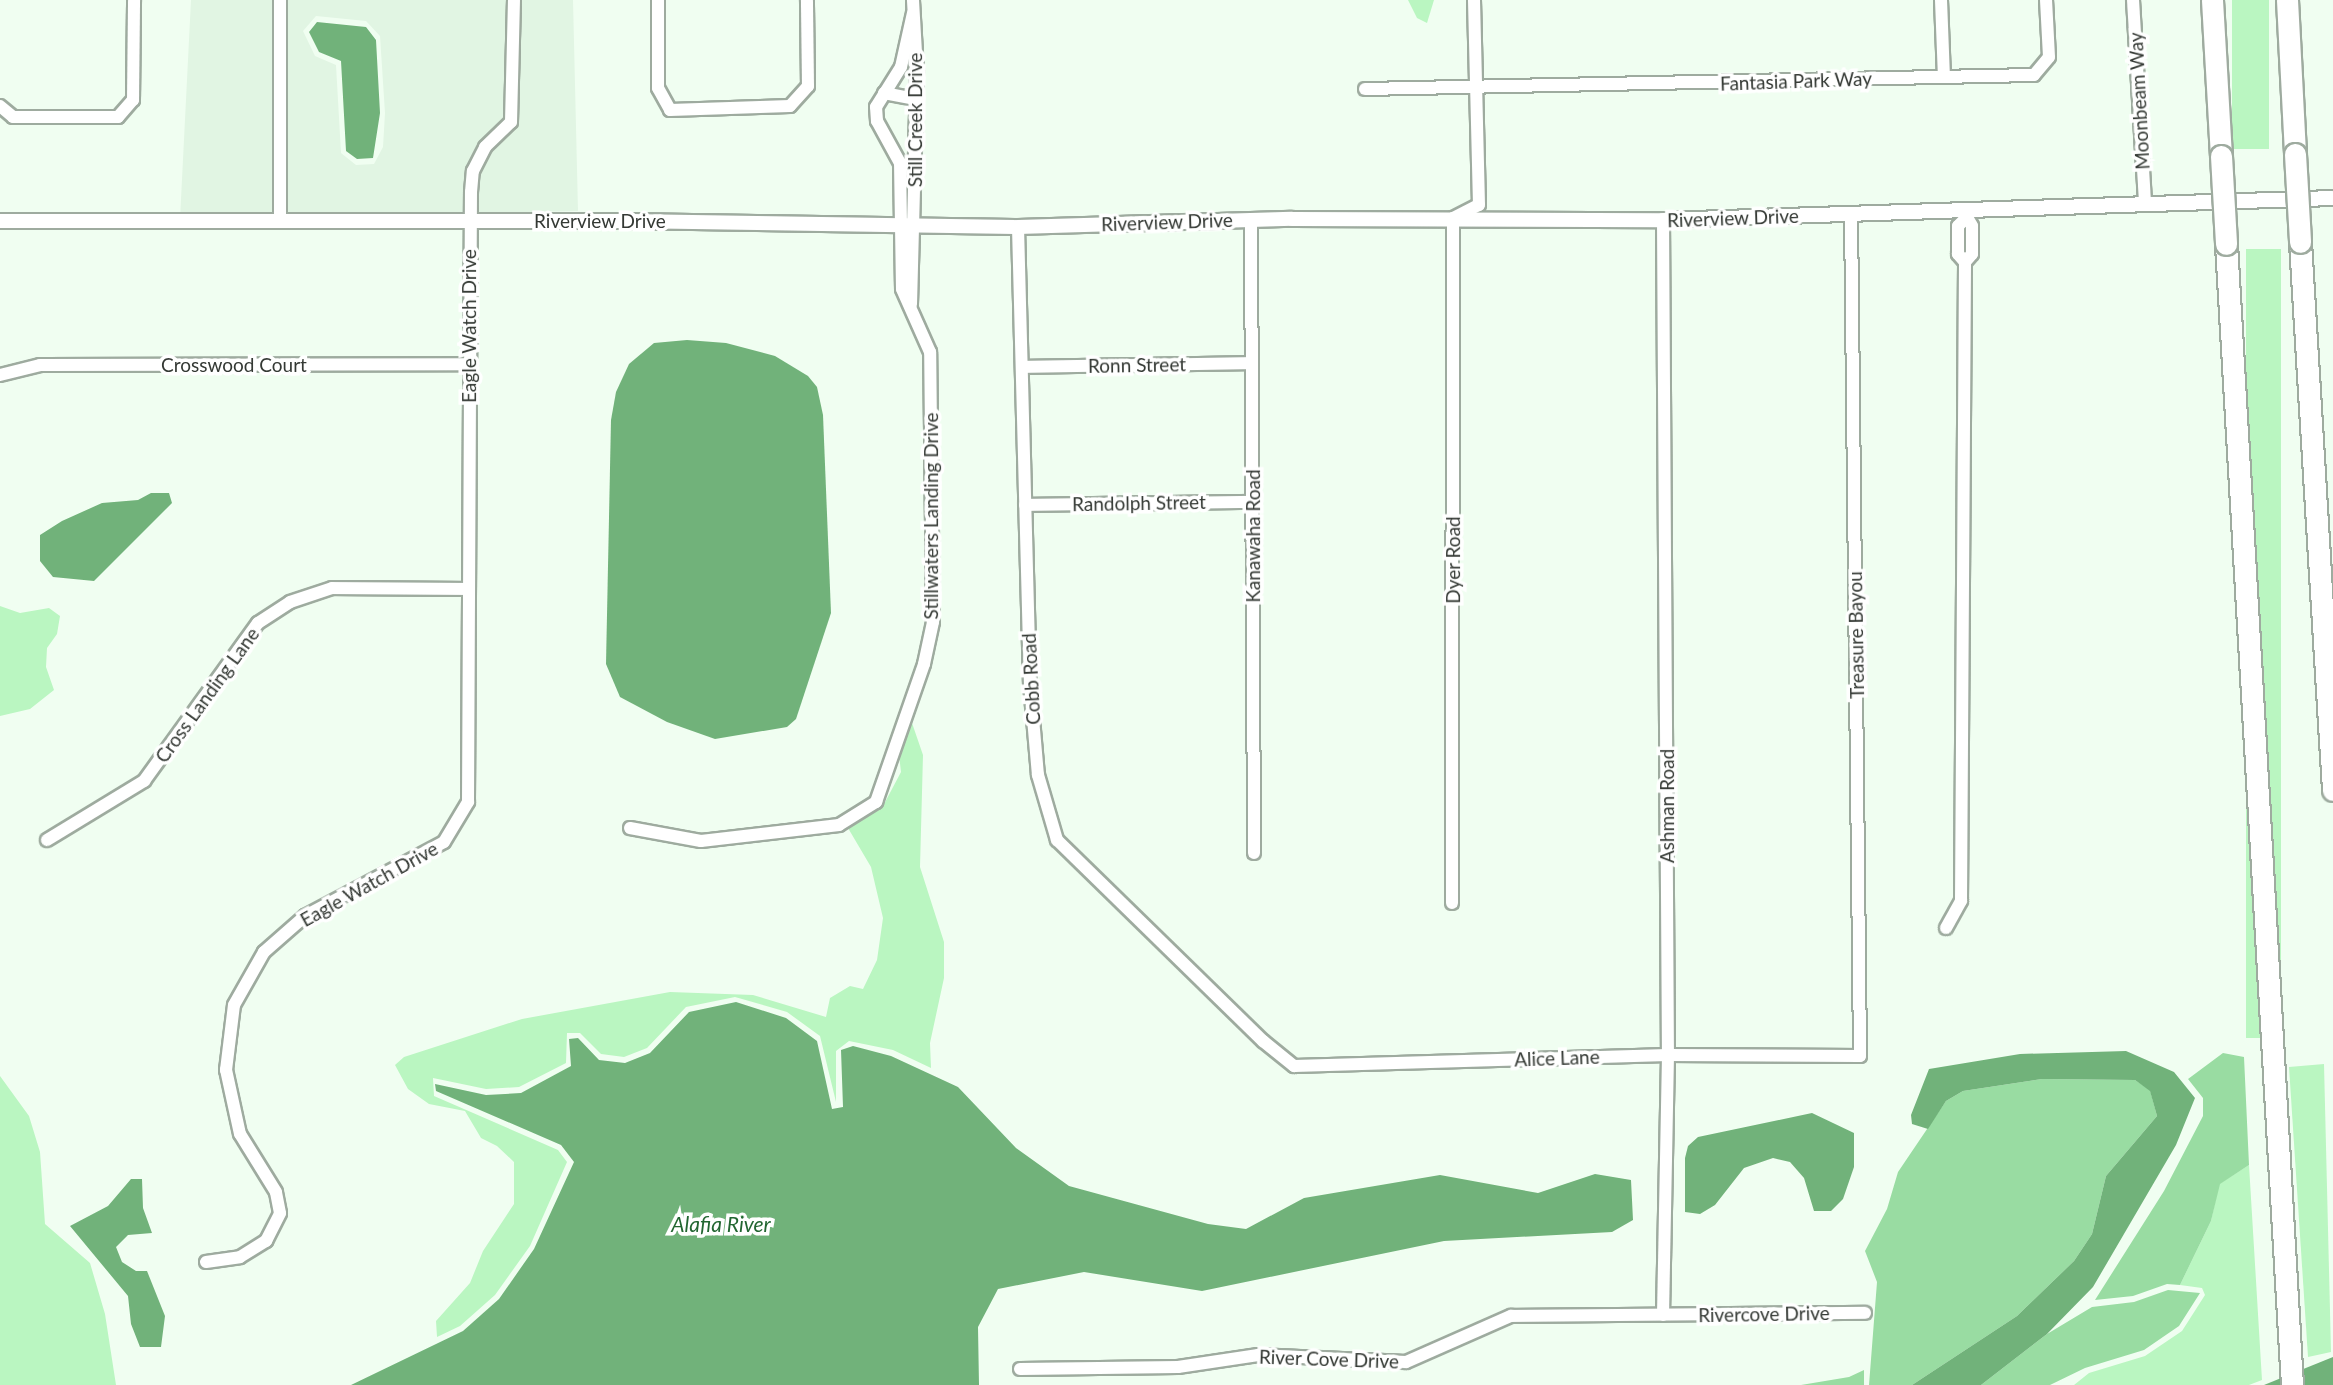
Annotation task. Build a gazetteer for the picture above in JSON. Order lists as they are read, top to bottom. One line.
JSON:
{"streets":{"street":["Fantasia Park Way","Moonbeam Way","Still Creek Drive","Riverview Drive","Eagle Watch Drive","Crosswood Court","Ronn Street","Randolph Street","Stillwaters Landing Drive","Kanawaha Road","Dyer Road","Treasure Bayou","Cobb Road","Cross Landing Lane","Ashman Road","Alice Lane","Rivercove Drive","River Cove Drive"]},"crossings":[["Moonbeam Way","Riverview Drive"],["Still Creek Drive","Riverview Drive"],["Still Creek Drive","Stillwaters Landing Drive"],["Riverview Drive","Eagle Watch Drive"],["Riverview Drive","Stillwaters Landing Drive"],["Riverview Drive","Kanawaha Road"],["Riverview Drive","Dyer Road"],["Riverview Drive","Treasure Bayou"],["Riverview Drive","Cobb Road"],["Riverview Drive","Ashman Road"],["Eagle Watch Drive","Crosswood Court"],["Eagle Watch Drive","Cross Landing Lane"],["Ronn Street","Kanawaha Road"],["Ronn Street","Cobb Road"],["Randolph Street","Kanawaha Road"],["Randolph Street","Cobb Road"],["Treasure Bayou","Alice Lane"],["Cobb Road","Alice Lane"],["Ashman Road","Alice Lane"],["Ashman Road","Rivercove Drive"],["Ashman Road","River Cove Drive"],["Rivercove Drive","River Cove Drive"]],"water":["Alafia River"]}
